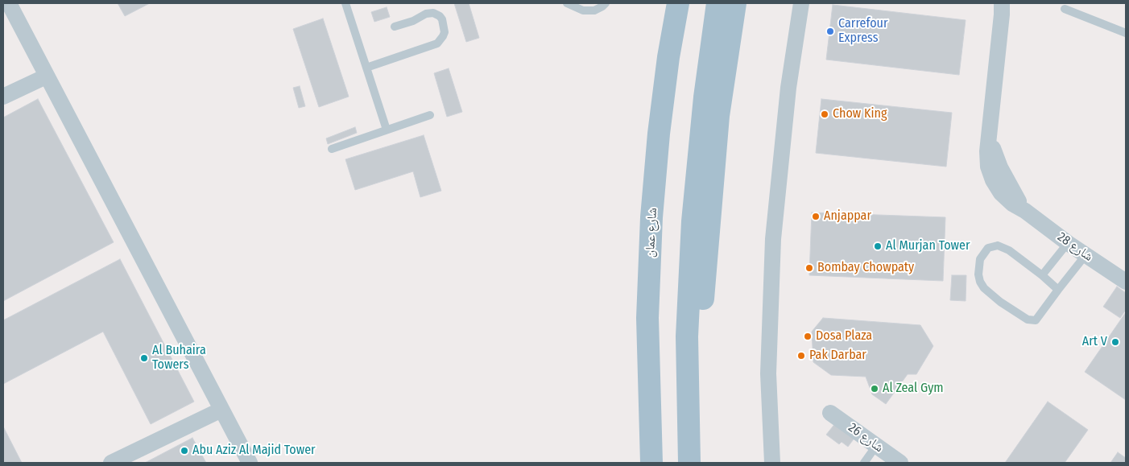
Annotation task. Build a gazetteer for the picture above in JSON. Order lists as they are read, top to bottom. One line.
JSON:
{"streets":{"main road":["شارع عمان"],"street":["شارع 28","شارع 26"]},"places":["Carrefour Express","Chow King","Anjappar","Al Murjan Tower","Bombay Chowpaty","Dosa Plaza","Art V","Pak Darbar","Al Buhaira Towers","Al Zeal Gym","Abu Aziz Al Majid Tower"]}
